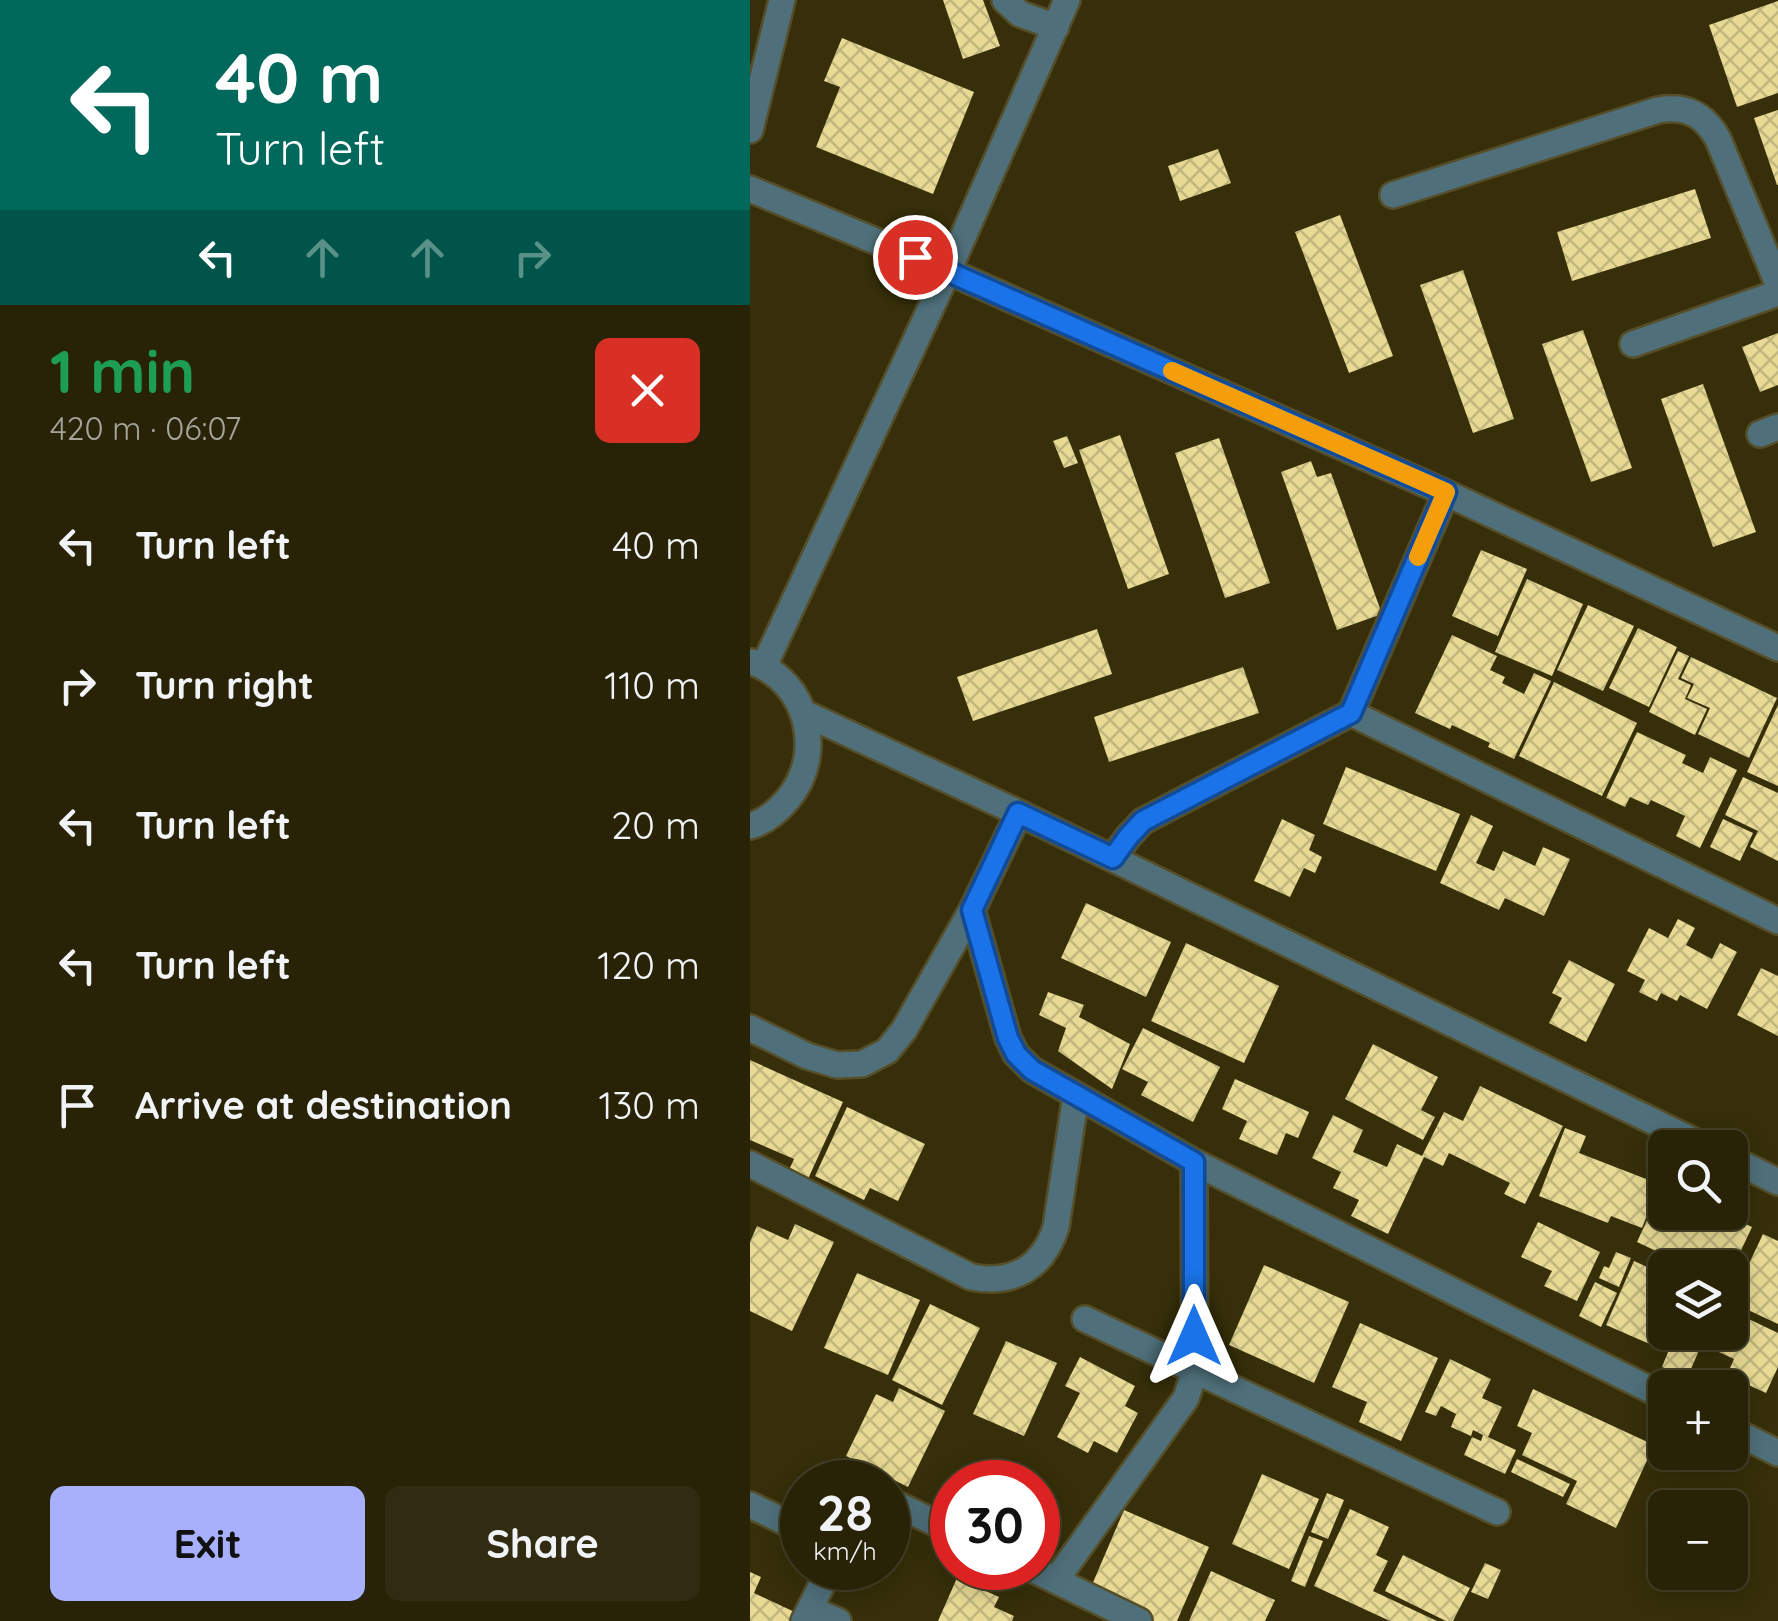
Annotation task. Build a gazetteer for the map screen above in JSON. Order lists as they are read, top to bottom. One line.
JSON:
{"page":{"turn":["40 m","Turn left"],"heading":["1 min","420 m · 06:07"],"list":[{"name":"Turn left","value":"40 m"},{"name":"Turn right","value":"110 m"},{"name":"Turn left","value":"20 m"},{"name":"Turn left","value":"120 m"},{"name":"Arrive at destination","value":"130 m"}],"map_buttons":["+","−"],"speed":"28 km/h","limit":"30","buttons":["Exit","Share"]}}
